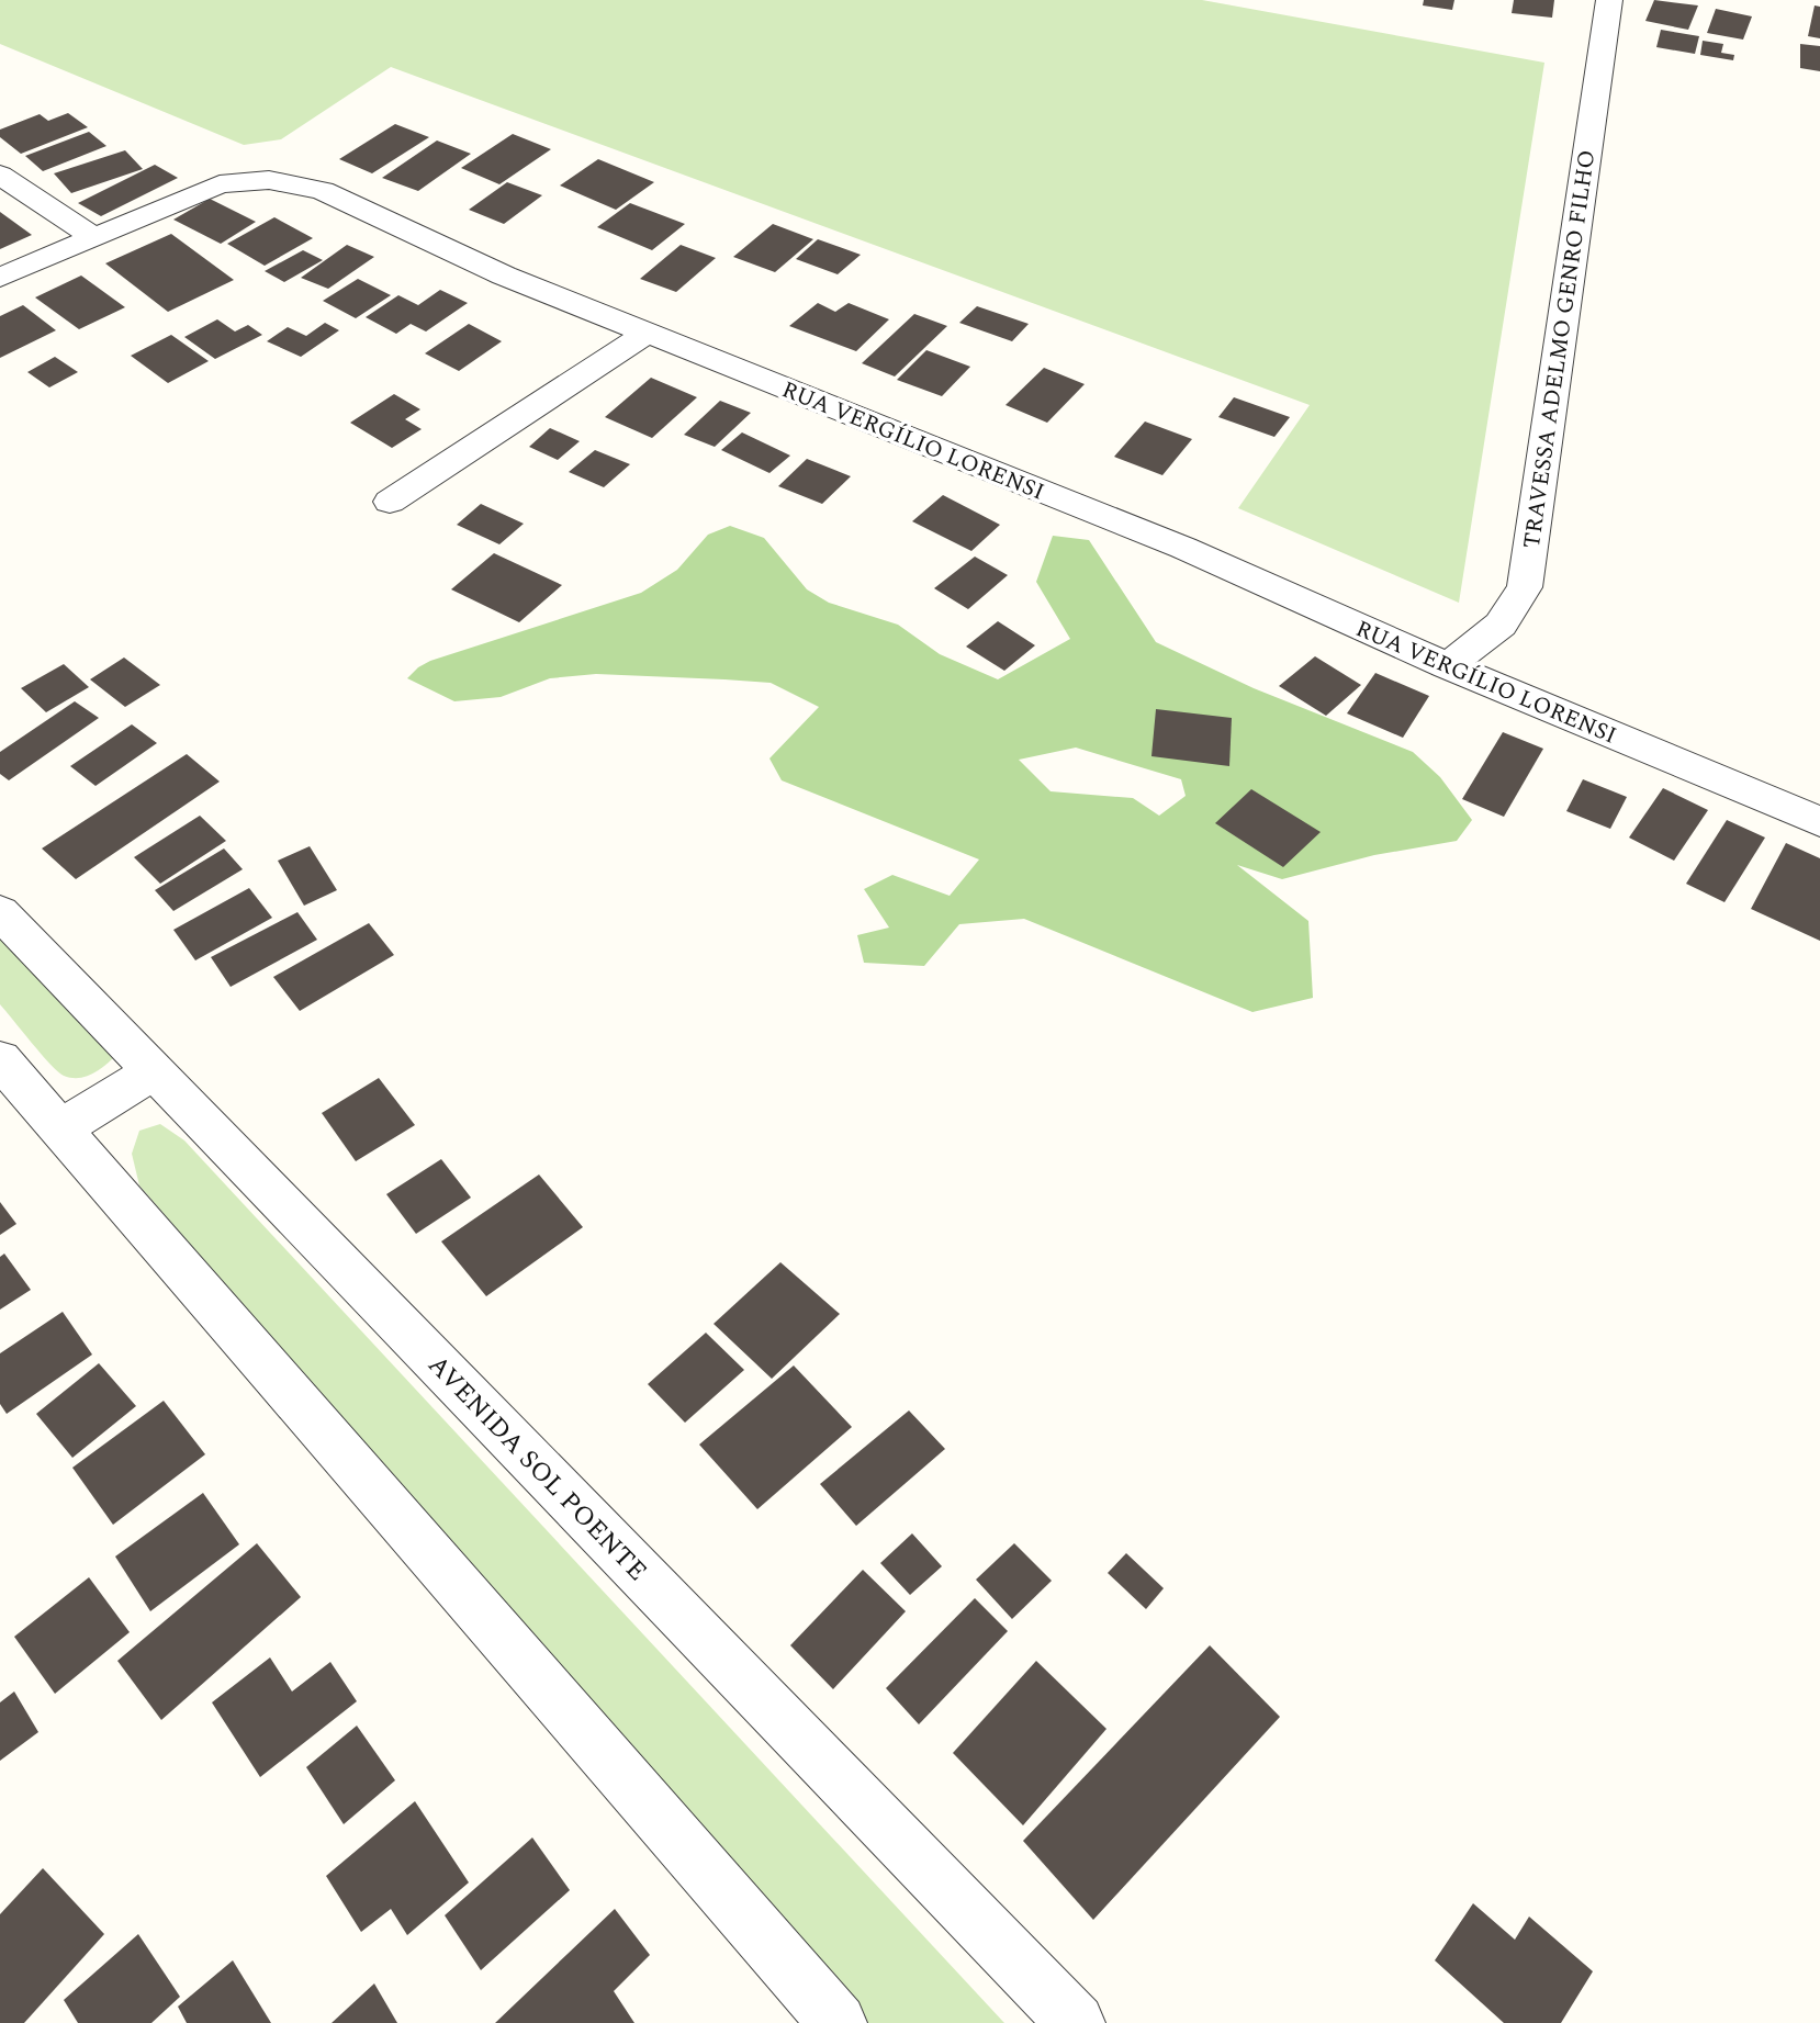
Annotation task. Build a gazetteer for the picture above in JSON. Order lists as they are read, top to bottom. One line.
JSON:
{"streets":{"street":["TRAVESSA ADELMO GENRO FILHO","RUA VERGÍLIO LORENSI","AVENIDA SOL POENTE"]},"crossings":[["TRAVESSA ADELMO GENRO FILHO","RUA VERGÍLIO LORENSI"]]}
